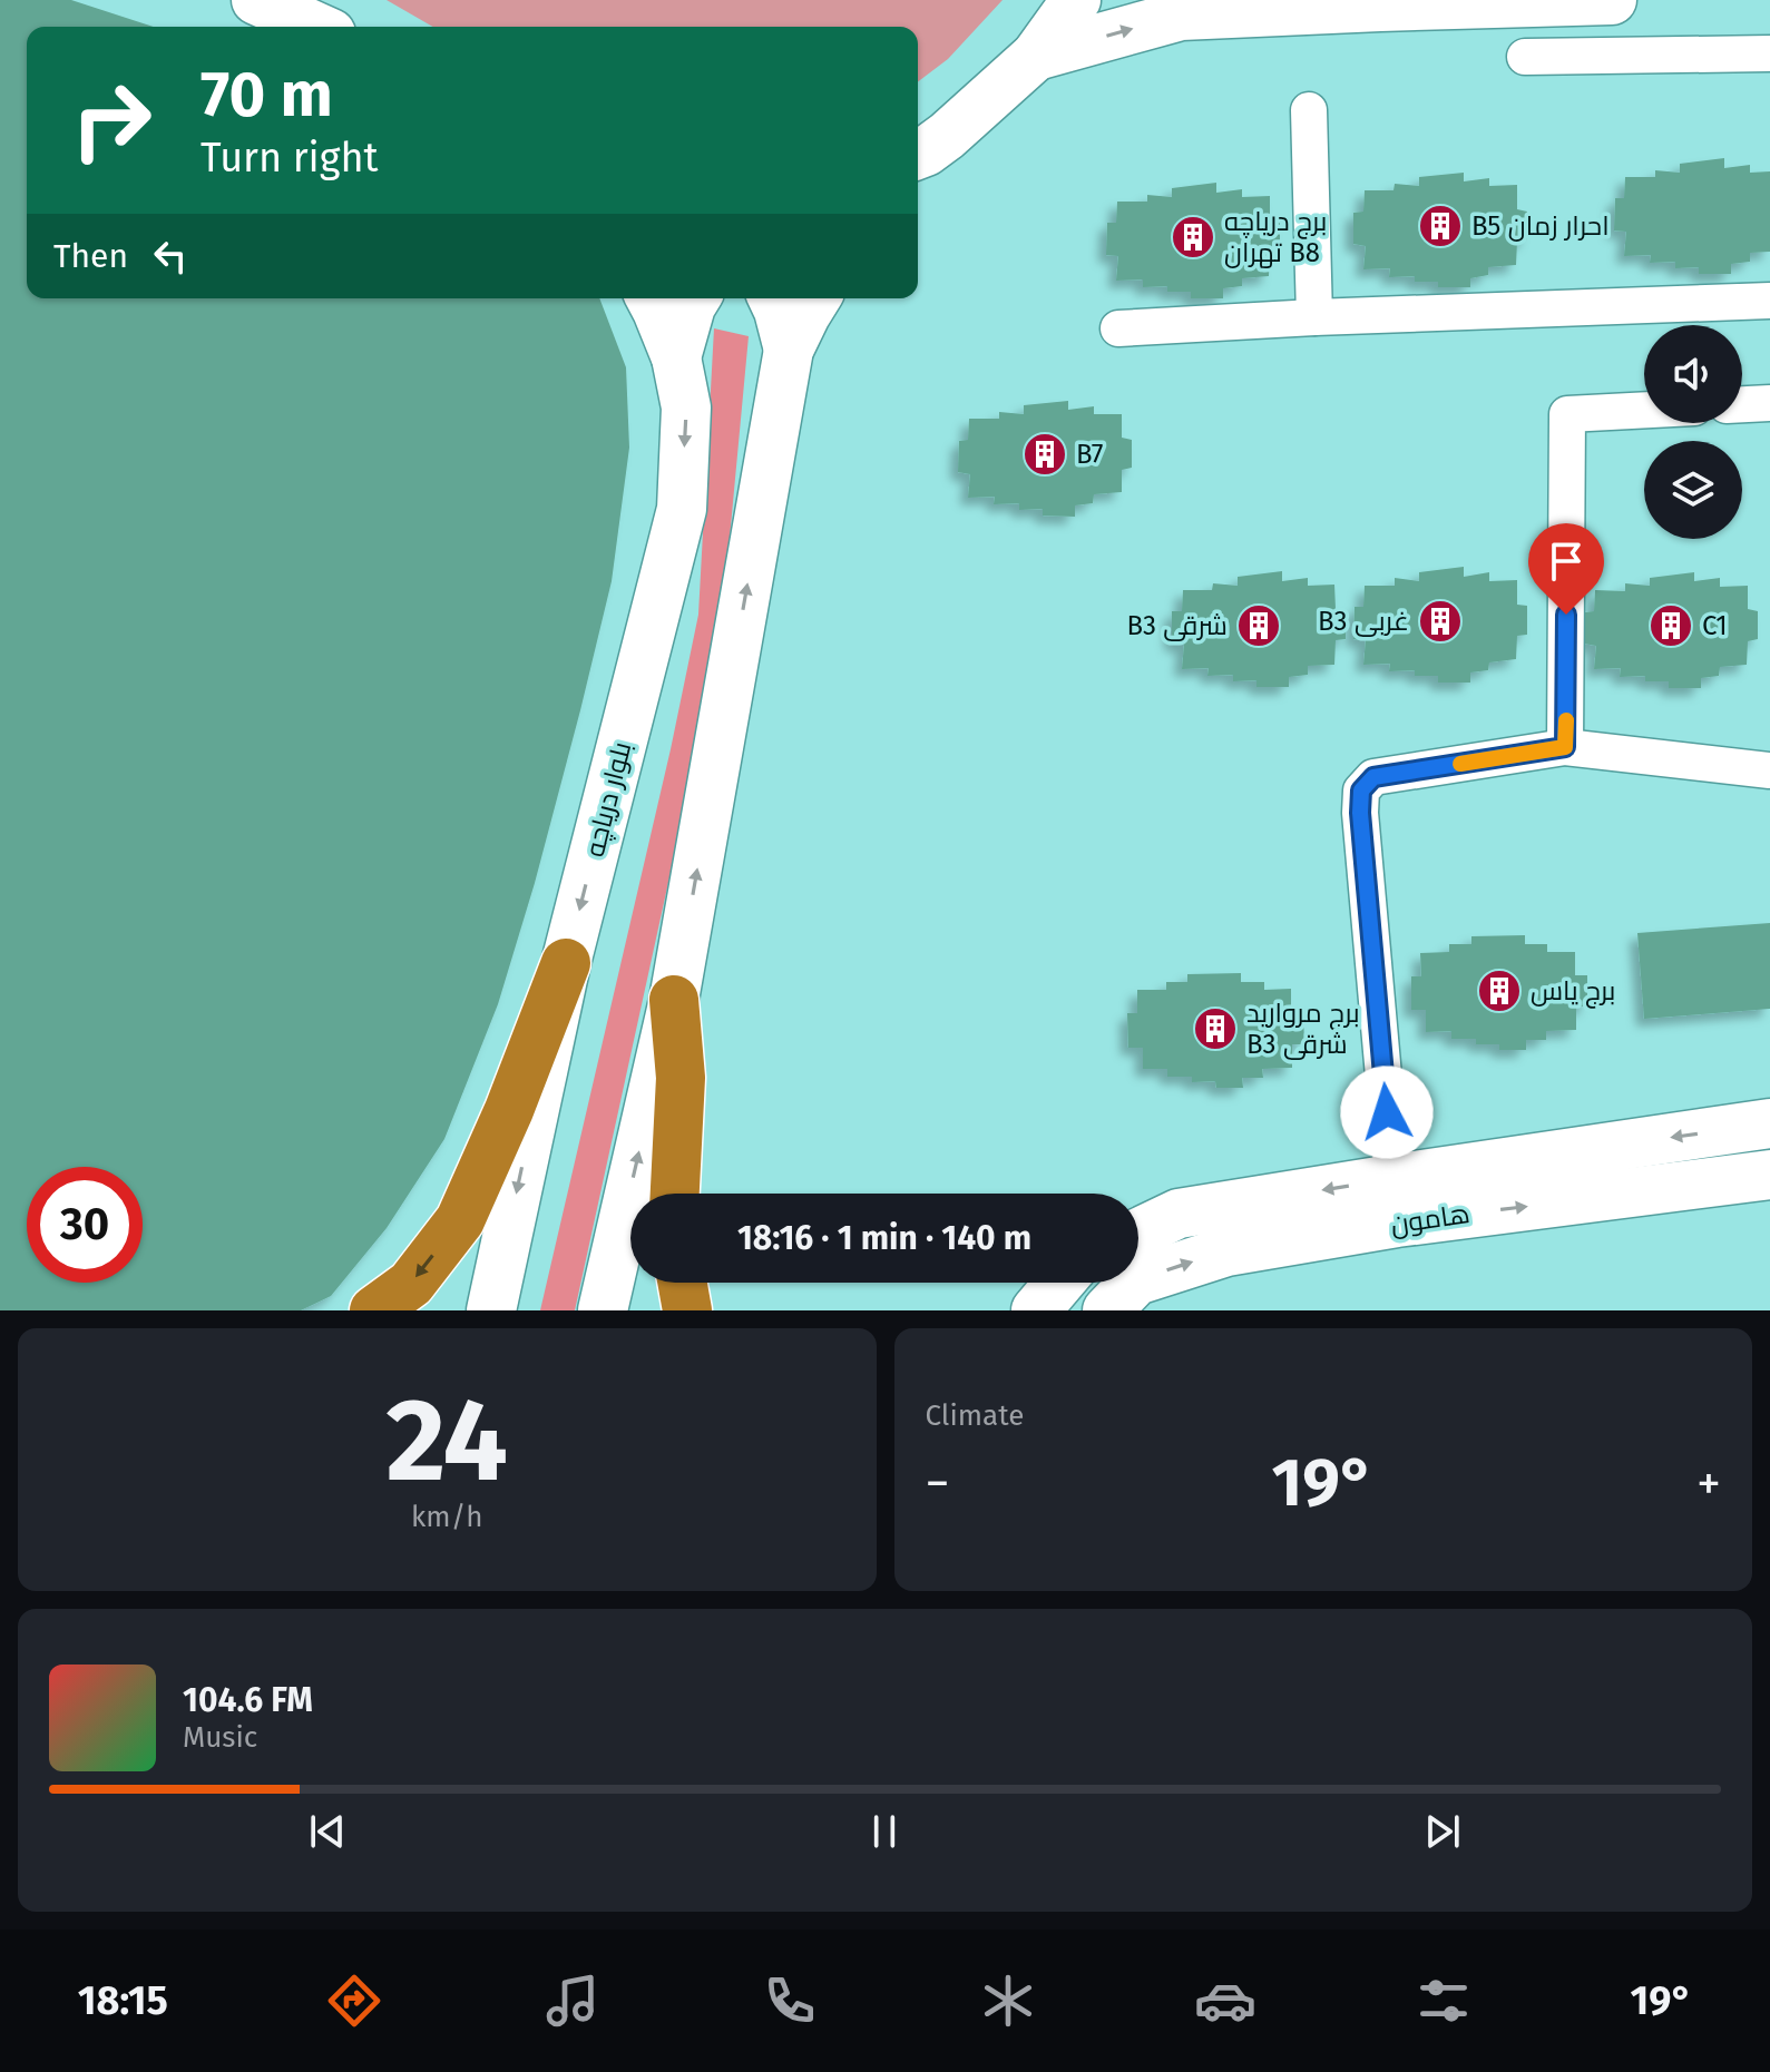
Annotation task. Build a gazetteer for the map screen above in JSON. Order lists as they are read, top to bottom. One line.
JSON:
{"streets":{"main road":["بلوار دریاچه","هامون"]},"places":{"building":["B5 احرار زمان","برج دریاچه تهران B8","B7","B3 غربی","B3 شرقی","C1","برج یاس","برج مروارید B3 شرقی"]},"page":{"turn":["70 m","Turn right"],"then":"Then","limit":"30","trip":"18:16 · 1 min · 140 m","tile":[["24","km/h"],"Climate"],"heat":["−","19°","+"],"song":["104.6 FM","Music"],"tabs":["18:15","19°"]}}
